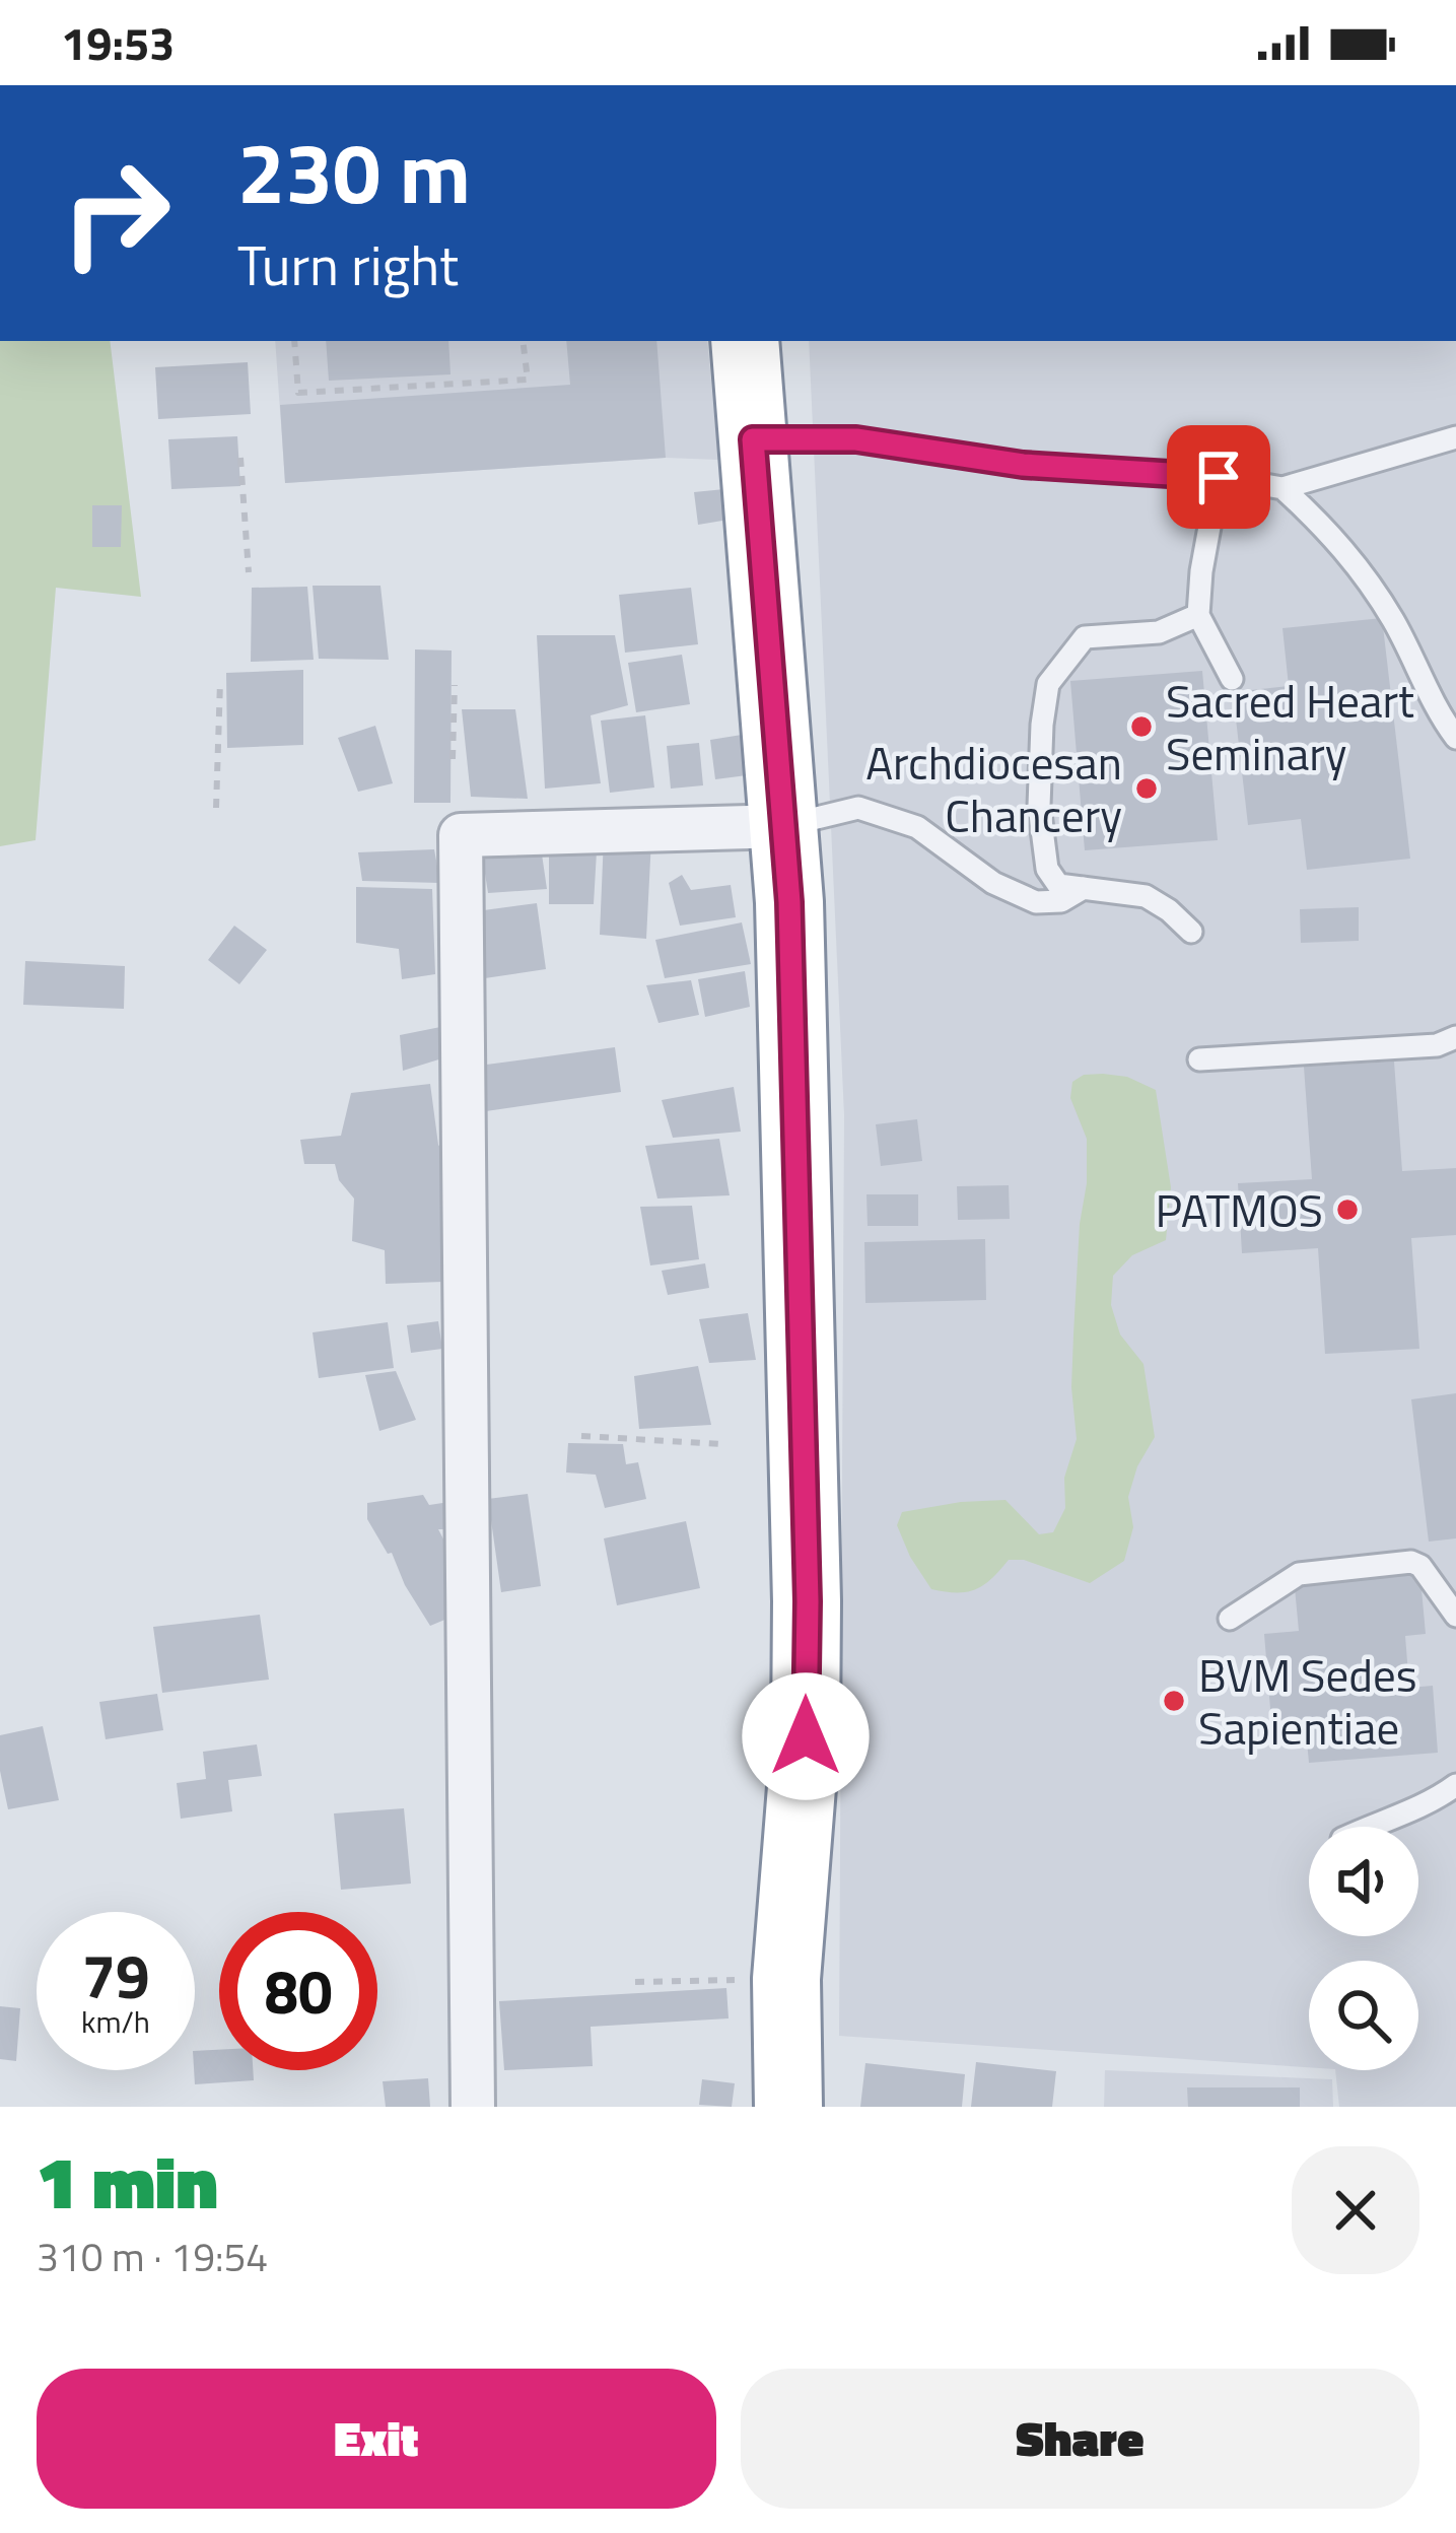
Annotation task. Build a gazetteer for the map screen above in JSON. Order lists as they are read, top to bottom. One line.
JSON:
{"places":["Sacred Heart Seminary","Archdiocesan Chancery","PATMOS","BVM Sedes Sapientiae"],"page":{"status":"19:53","turn":["230 m","Turn right"],"speed":"79 km/h","limit":"80","heading":["1 min","310 m · 19:54"],"buttons":["Exit","Share"]}}
